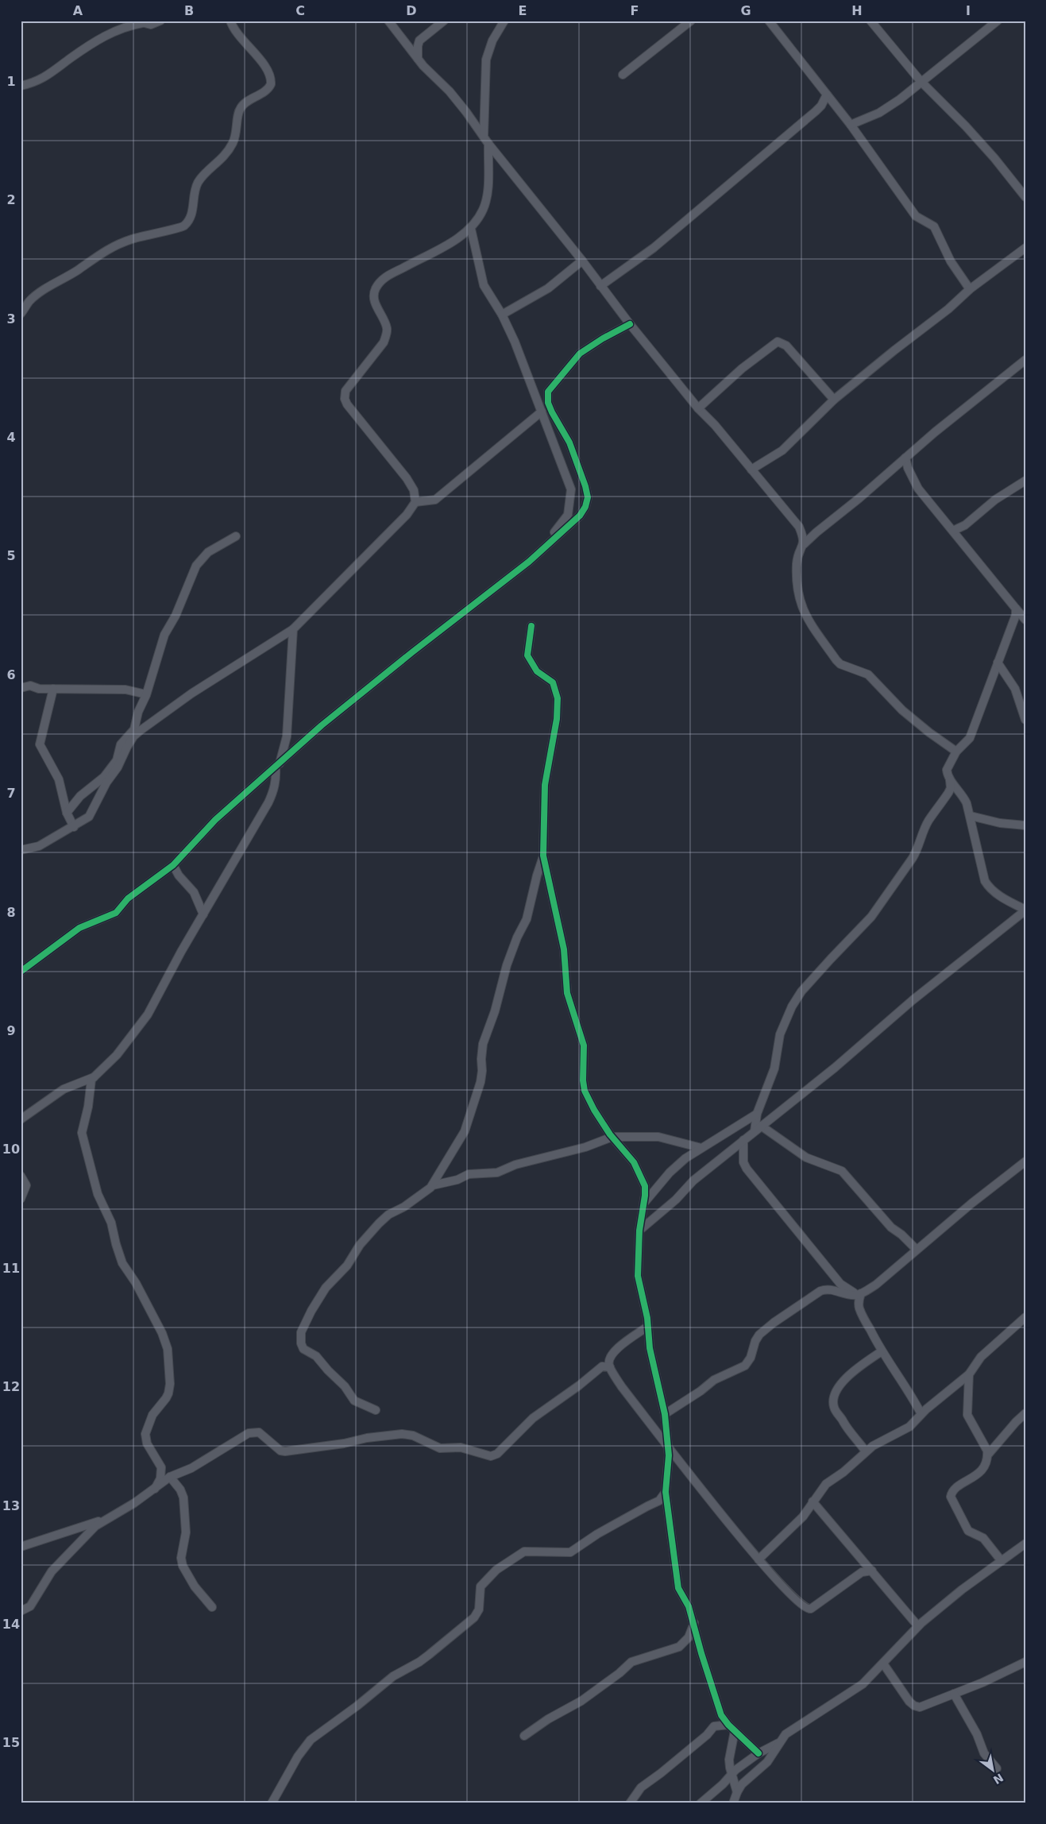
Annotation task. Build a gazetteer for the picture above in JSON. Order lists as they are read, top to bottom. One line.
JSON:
{"north":"bottom right","grid":{"columns":["A","B","C","D","E","F","G","H","I"],"rows":["1","2","3","4","5","6","7","8","9","10","11","12","13","14","15"]}}
